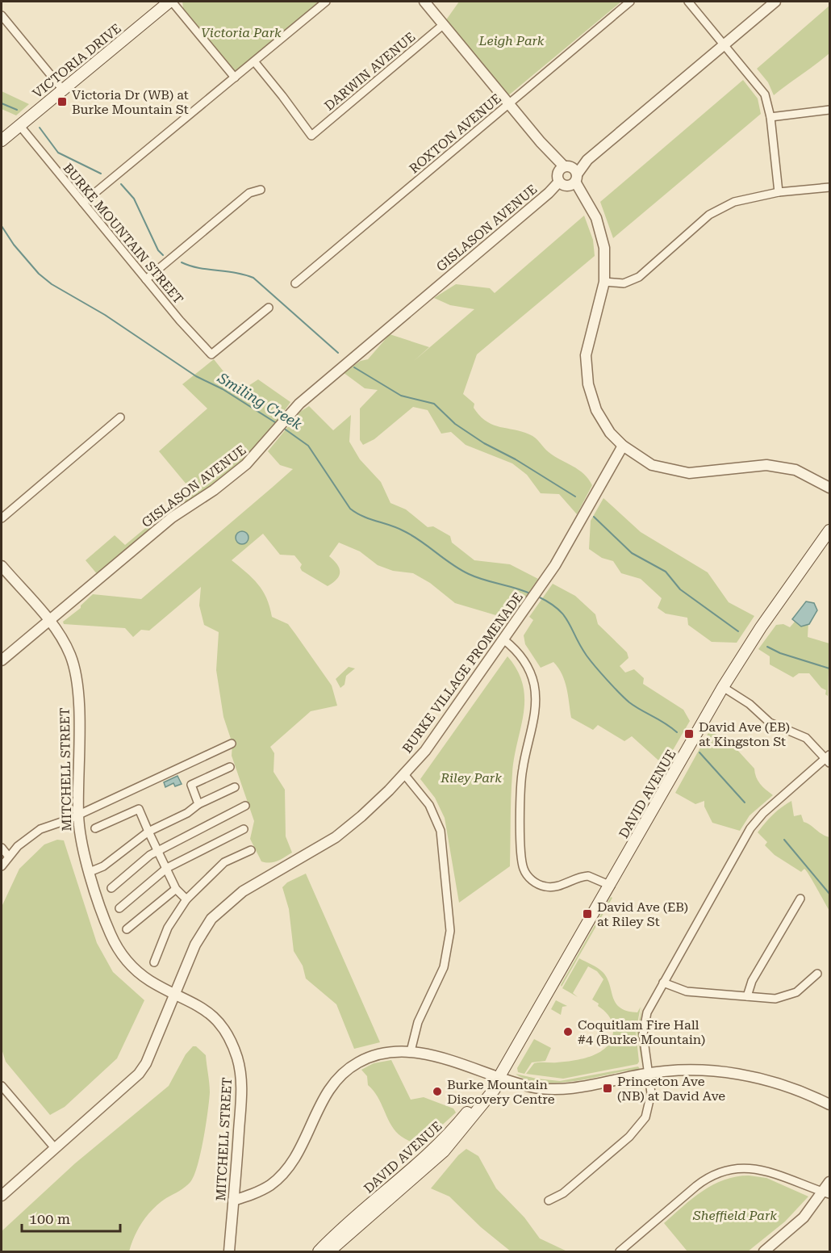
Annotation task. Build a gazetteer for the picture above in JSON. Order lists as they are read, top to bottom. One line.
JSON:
{"streets":{"main road":["VICTORIA DRIVE","DAVID AVENUE"],"street":["DARWIN AVENUE","ROXTON AVENUE","GISLASON AVENUE","BURKE MOUNTAIN STREET","BURKE VILLAGE PROMENADE","MITCHELL STREET"]},"crossings":[["VICTORIA DRIVE","BURKE MOUNTAIN STREET"],["GISLASON AVENUE","MITCHELL STREET"],["BURKE VILLAGE PROMENADE","MITCHELL STREET"]],"water":["Smiling Creek"],"parks":["Victoria Park","Leigh Park","Riley Park","Sheffield Park"],"places":{"transit":["Victoria Dr (WB) at Burke Mountain St","David Ave (EB) at Kingston St","David Ave (EB) at Riley St","Princeton Ave (NB) at David Ave"],"other":["Coquitlam Fire Hall #4 (Burke Mountain)","Burke Mountain Discovery Centre"]},"scale_bar":"100 m"}
